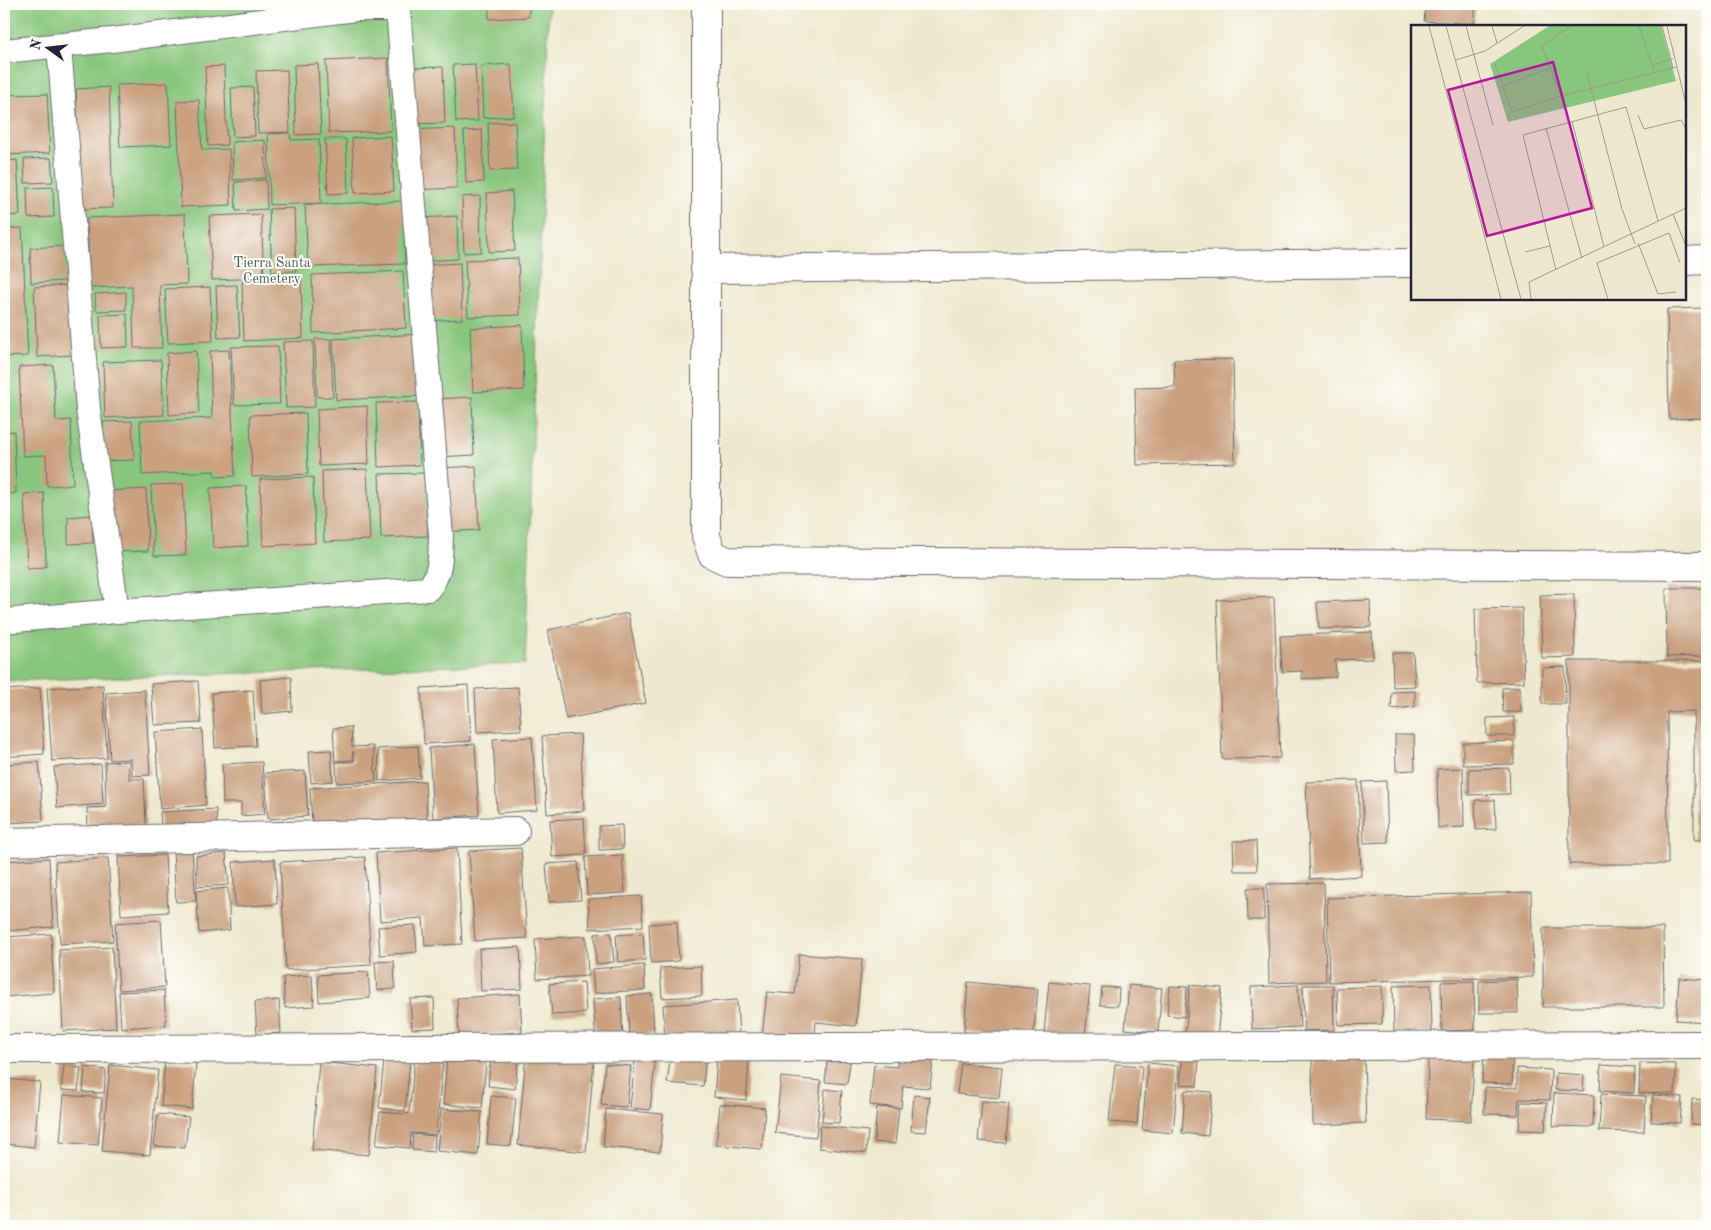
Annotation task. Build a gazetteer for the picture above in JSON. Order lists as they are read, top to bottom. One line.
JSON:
{"parks":["Tierra Santa Cemetery"],"north":"left"}
